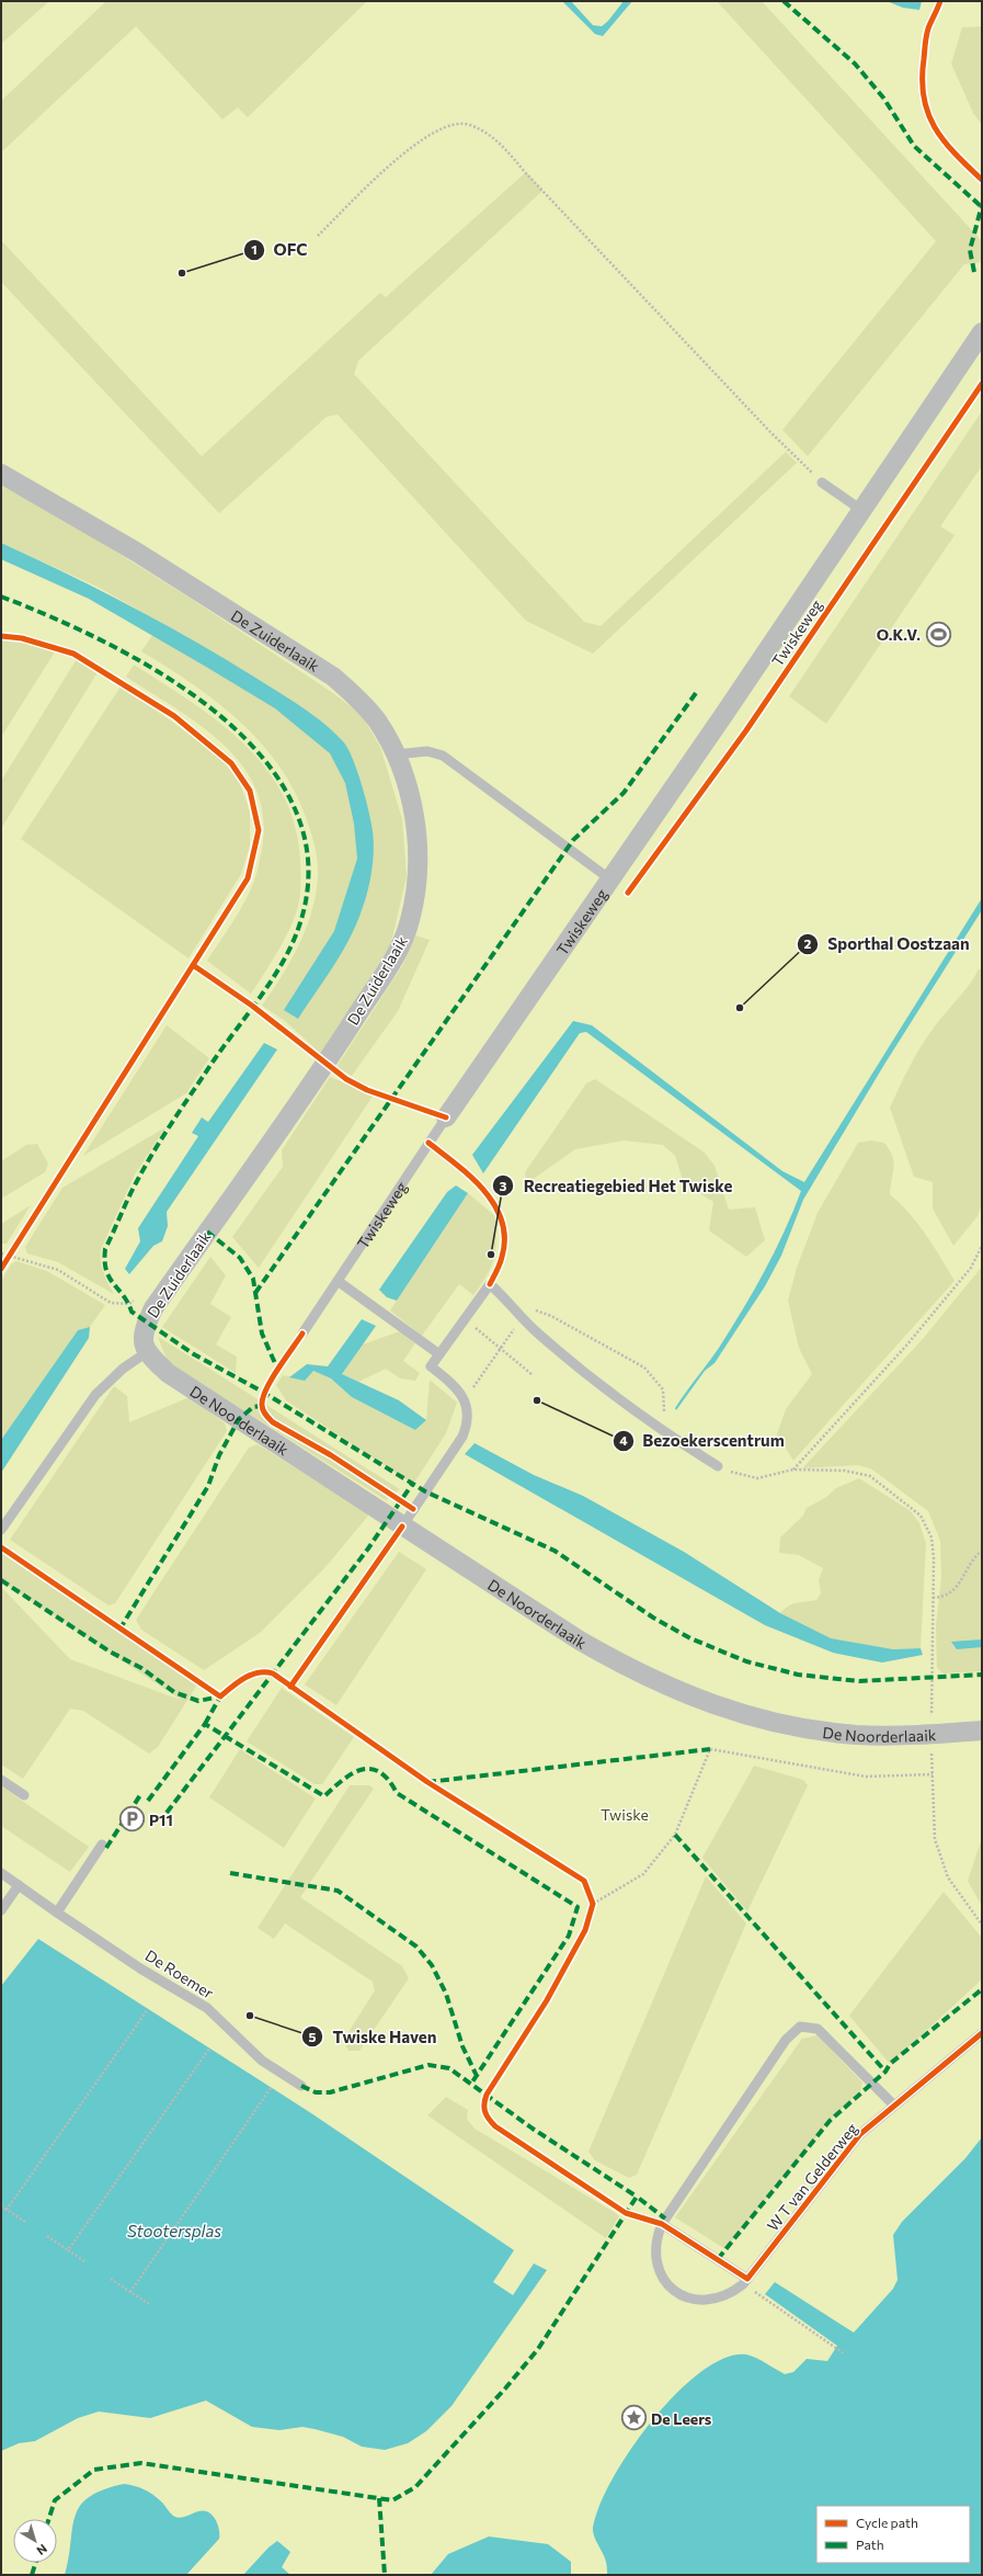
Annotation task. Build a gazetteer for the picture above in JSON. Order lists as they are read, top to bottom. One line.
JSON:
{"streets":{"street":["Twiskeweg","De Zuiderlaaik","De Noorderlaaik"],"lane":["De Roemer","W T van Gelderweg"]},"crossings":[["De Zuiderlaaik","De Noorderlaaik"]],"water":["Stootersplas"],"parks":["Twiske"],"places":{"other":["OFC","Sporthal Oostzaan","Recreatiegebied Het Twiske","Bezoekerscentrum","Twiske Haven"],"sports":["O.K.V."],"parking":["P11"],"place":["De Leers"]},"legend":["Cycle path","Path"],"north":"bottom right"}
